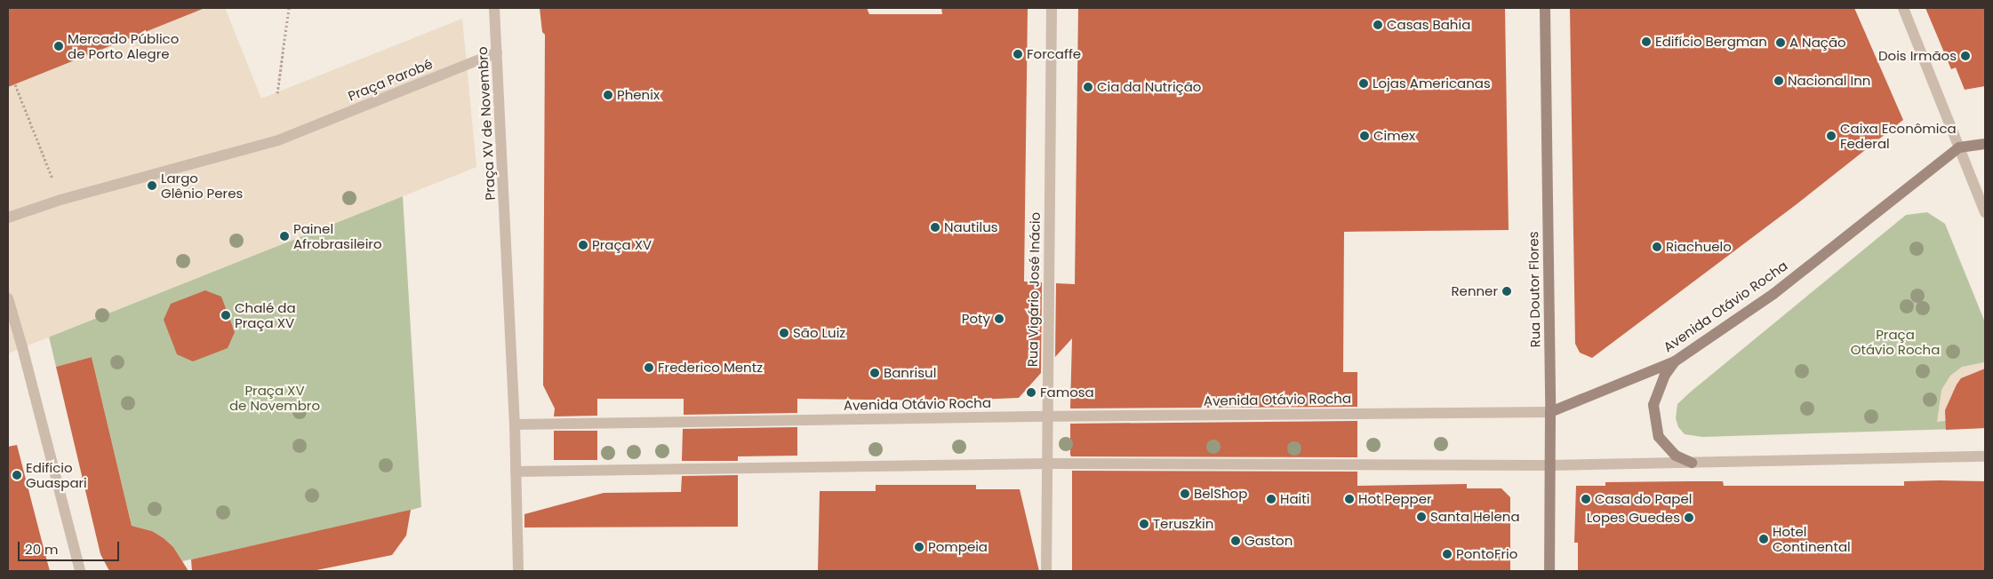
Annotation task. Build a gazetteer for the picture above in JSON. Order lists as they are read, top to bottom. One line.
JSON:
{"streets":{"main road":["Rua Doutor Flores","Avenida Otávio Rocha"],"street":["Praça Parobé","Praça XV de Novembro","Rua Vigário José Inácio"]},"crossings":[["Praça Parobé","Praça XV de Novembro"],["Praça XV de Novembro","Avenida Otávio Rocha"],["Rua Vigário José Inácio","Avenida Otávio Rocha"],["Rua Doutor Flores","Avenida Otávio Rocha"]],"parks":["Praça Otávio Rocha","Praça XV de Novembro"],"places":["Casas Bahia","Edifício Bergman","A Nação","Mercado Público de Porto Alegre","Forcaffe","Dois Irmãos","Nacional Inn","Lojas Americanas","Cia da Nutrição","Phenix","Cimex","Caixa Econômica Federal","Largo Glênio Peres","Nautilus","Painel Afrobrasileiro","Praça XV","Riachuelo","Renner","Chalé da Praça XV","Poty","São Luiz","Frederico Mentz","Banrisul","Famosa","Edifício Guaspari","BelShop","Haiti","Hot Pepper","Casa do Papel","Santa Helena","Lopes Guedes","Teruszkin","Hotel Continental","Gaston","Pompeia","PontoFrio"],"scale_bar":"20 m"}
